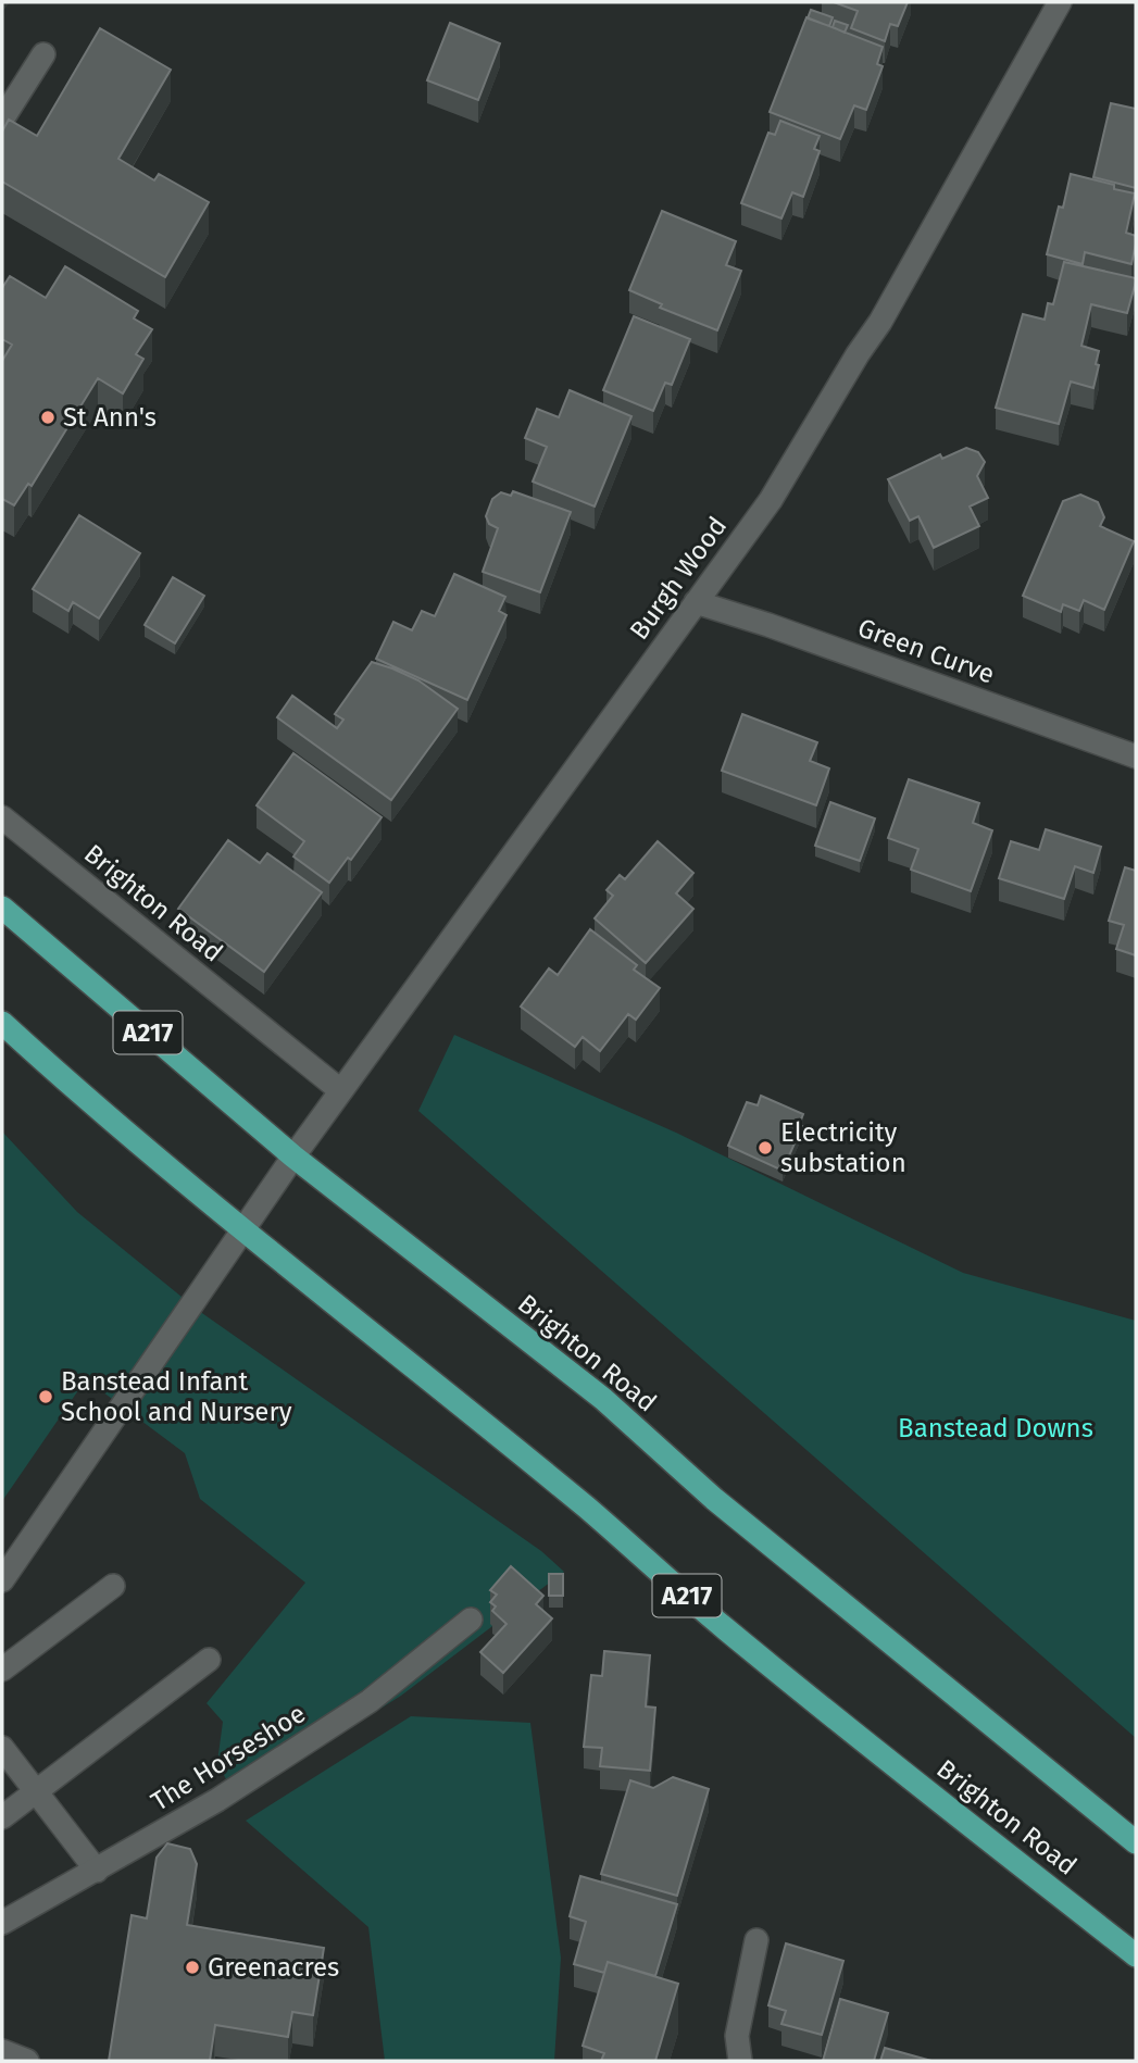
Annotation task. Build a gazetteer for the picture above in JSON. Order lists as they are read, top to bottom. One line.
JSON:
{"streets":{"highway":["Brighton Road","A217"],"street":["Burgh Wood","Green Curve","The Horseshoe"]},"crossings":[["Burgh Wood","Green Curve"],["Burgh Wood","Brighton Road"]],"parks":["Banstead Downs"],"places":["St Ann's","Electricity substation","Banstead Infant School and Nursery","Greenacres"]}
